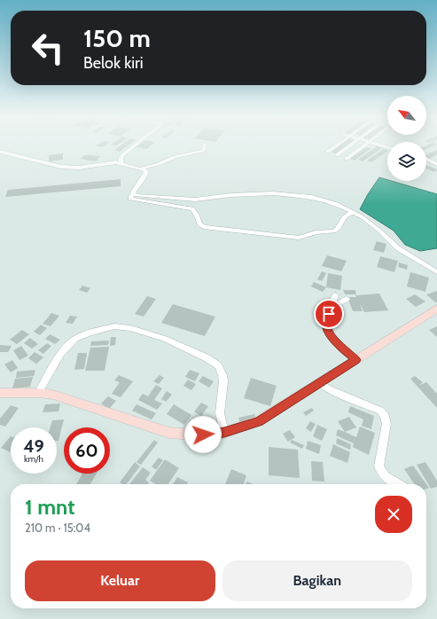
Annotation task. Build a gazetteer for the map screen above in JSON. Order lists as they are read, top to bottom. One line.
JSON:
{"north":"top left","page":{"turn":["150 m","Belok kiri"],"speed":"49 km/h","limit":"60","heading":["1 mnt","210 m · 15:04"],"buttons":["Keluar","Bagikan"]}}
